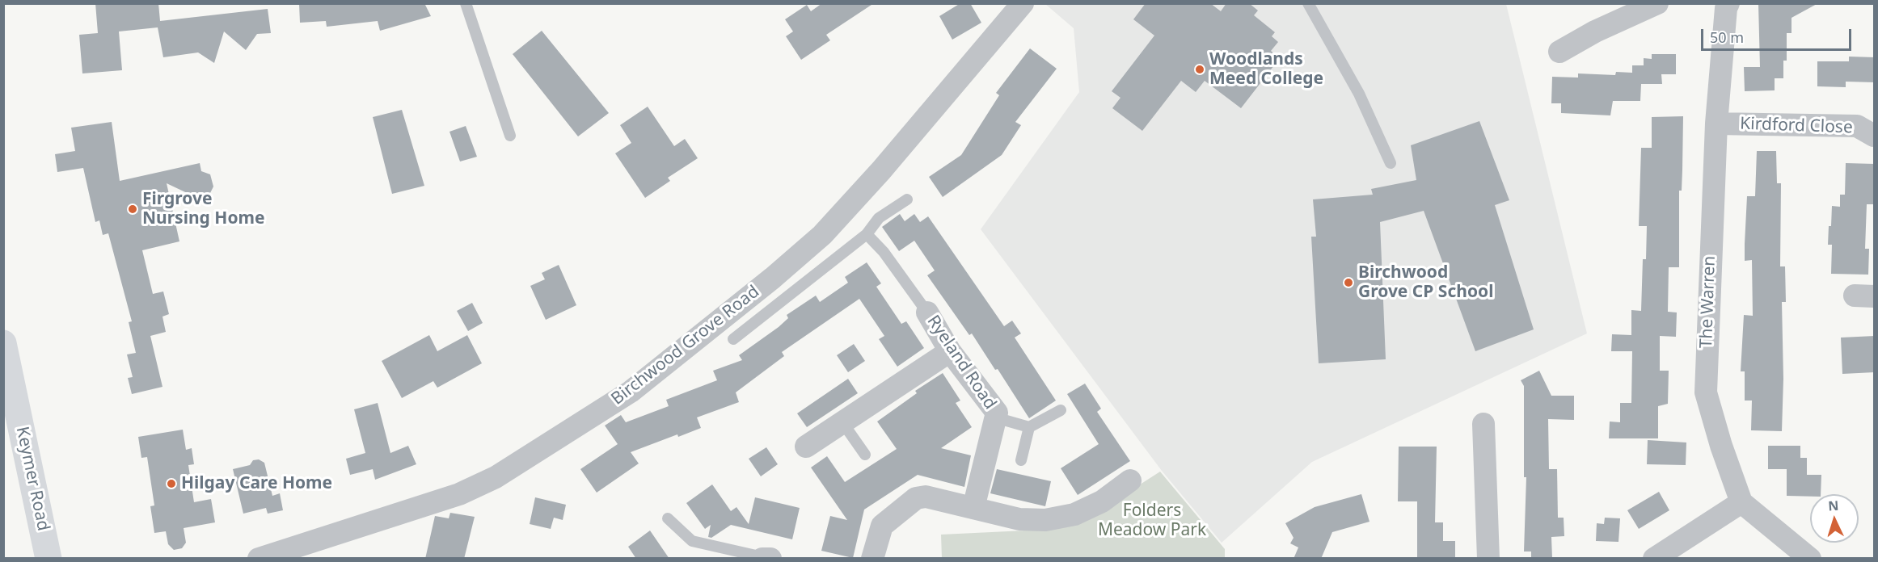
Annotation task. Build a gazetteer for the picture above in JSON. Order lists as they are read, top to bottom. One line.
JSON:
{"streets":{"main road":["Keymer Road"],"street":["Kirdford Close","The Warren","Birchwood Grove Road","Ryeland Road"]},"crossings":[["Kirdford Close","The Warren"]],"parks":["Folders Meadow Park"],"places":["Woodlands Meed College","Firgrove Nursing Home","Birchwood Grove CP School","Hilgay Care Home"],"scale_bar":"50 m","north":"top"}
